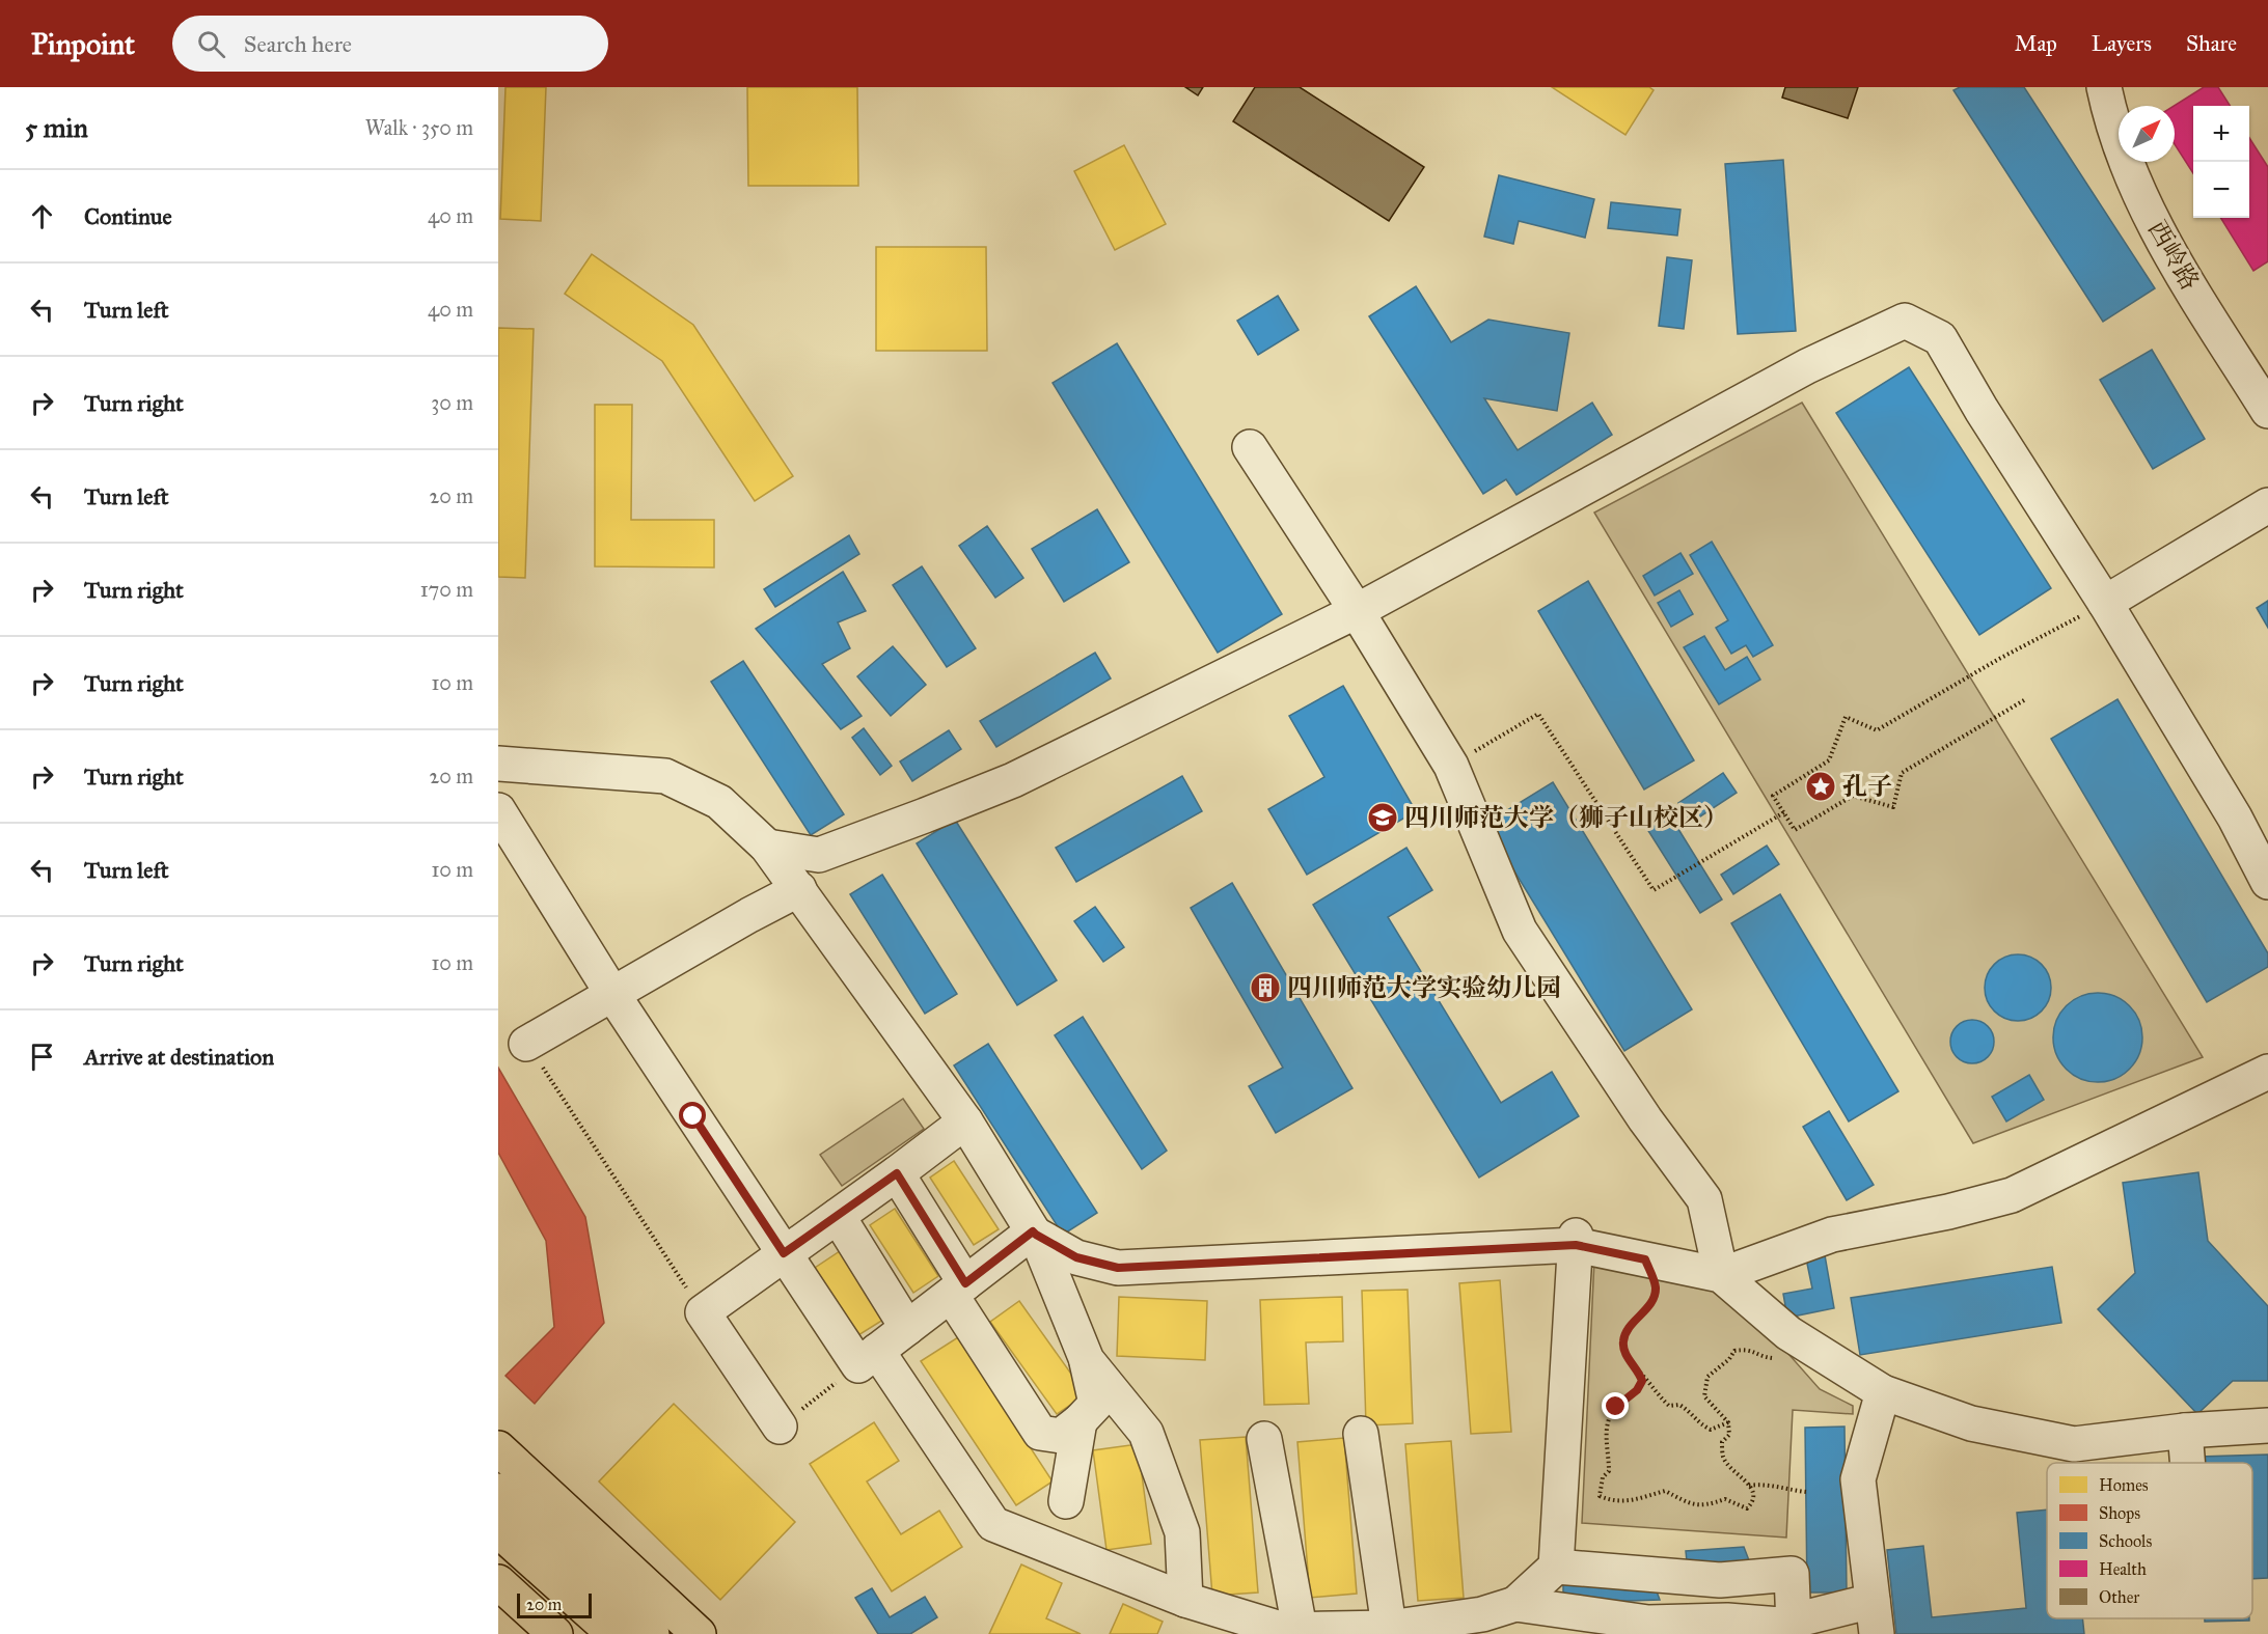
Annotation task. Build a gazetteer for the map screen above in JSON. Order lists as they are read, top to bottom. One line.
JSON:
{"streets":{"street":["西岭路"]},"places":{"place":["孔子"],"school or university":["四川师范大学（狮子山校区）"],"building":["四川师范大学实验幼儿园"]},"legend":["Homes","Shops","Schools","Health","Other"],"scale_bar":"20 m","north":"top right","page":{"header":"Pinpoint","search":"Search here","nav":["Map","Layers","Share"],"heading":["5 min","Walk · 350 m"],"map_buttons":["+","−"],"list":[["Continue","40 m"],["Turn left","40 m"],["Turn right","30 m"],["Turn left","20 m"],["Turn right","170 m"],["Turn right","10 m"],["Turn right","20 m"],["Turn left","10 m"],["Turn right","10 m"],"Arrive at destination"],"scale":"20 m"}}
